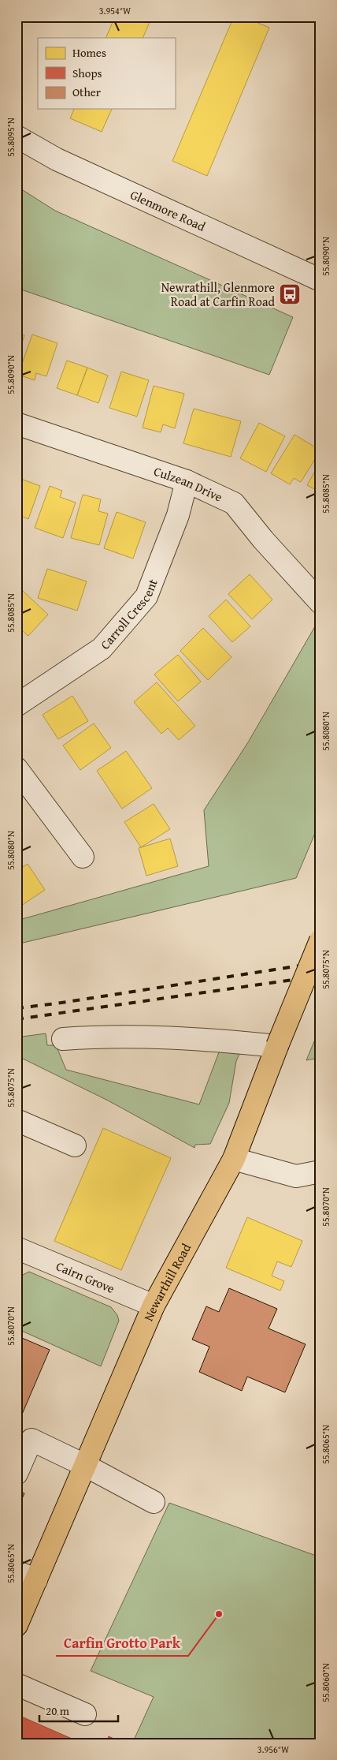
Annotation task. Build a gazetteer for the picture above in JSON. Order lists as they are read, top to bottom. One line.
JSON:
{"streets":{"main road":["Newarthill Road"],"street":["Glenmore Road","Culzean Drive","Carroll Crescent","Cairn Grove"]},"crossings":[["Culzean Drive","Carroll Crescent"],["Cairn Grove","Newarthill Road"]],"places":{"bus stop":["Newrathill, Glenmore Road at Carfin Road"],"other":["Carfin Grotto Park"]},"legend":["Homes","Shops","Other"],"scale_bar":"20 m","coordinates":["3.954°W","55.8095°N","55.8090°N","55.8085°N","55.8080°N","55.8075°N","55.8070°N","55.8065°N","55.8060°N","3.956°W"]}
